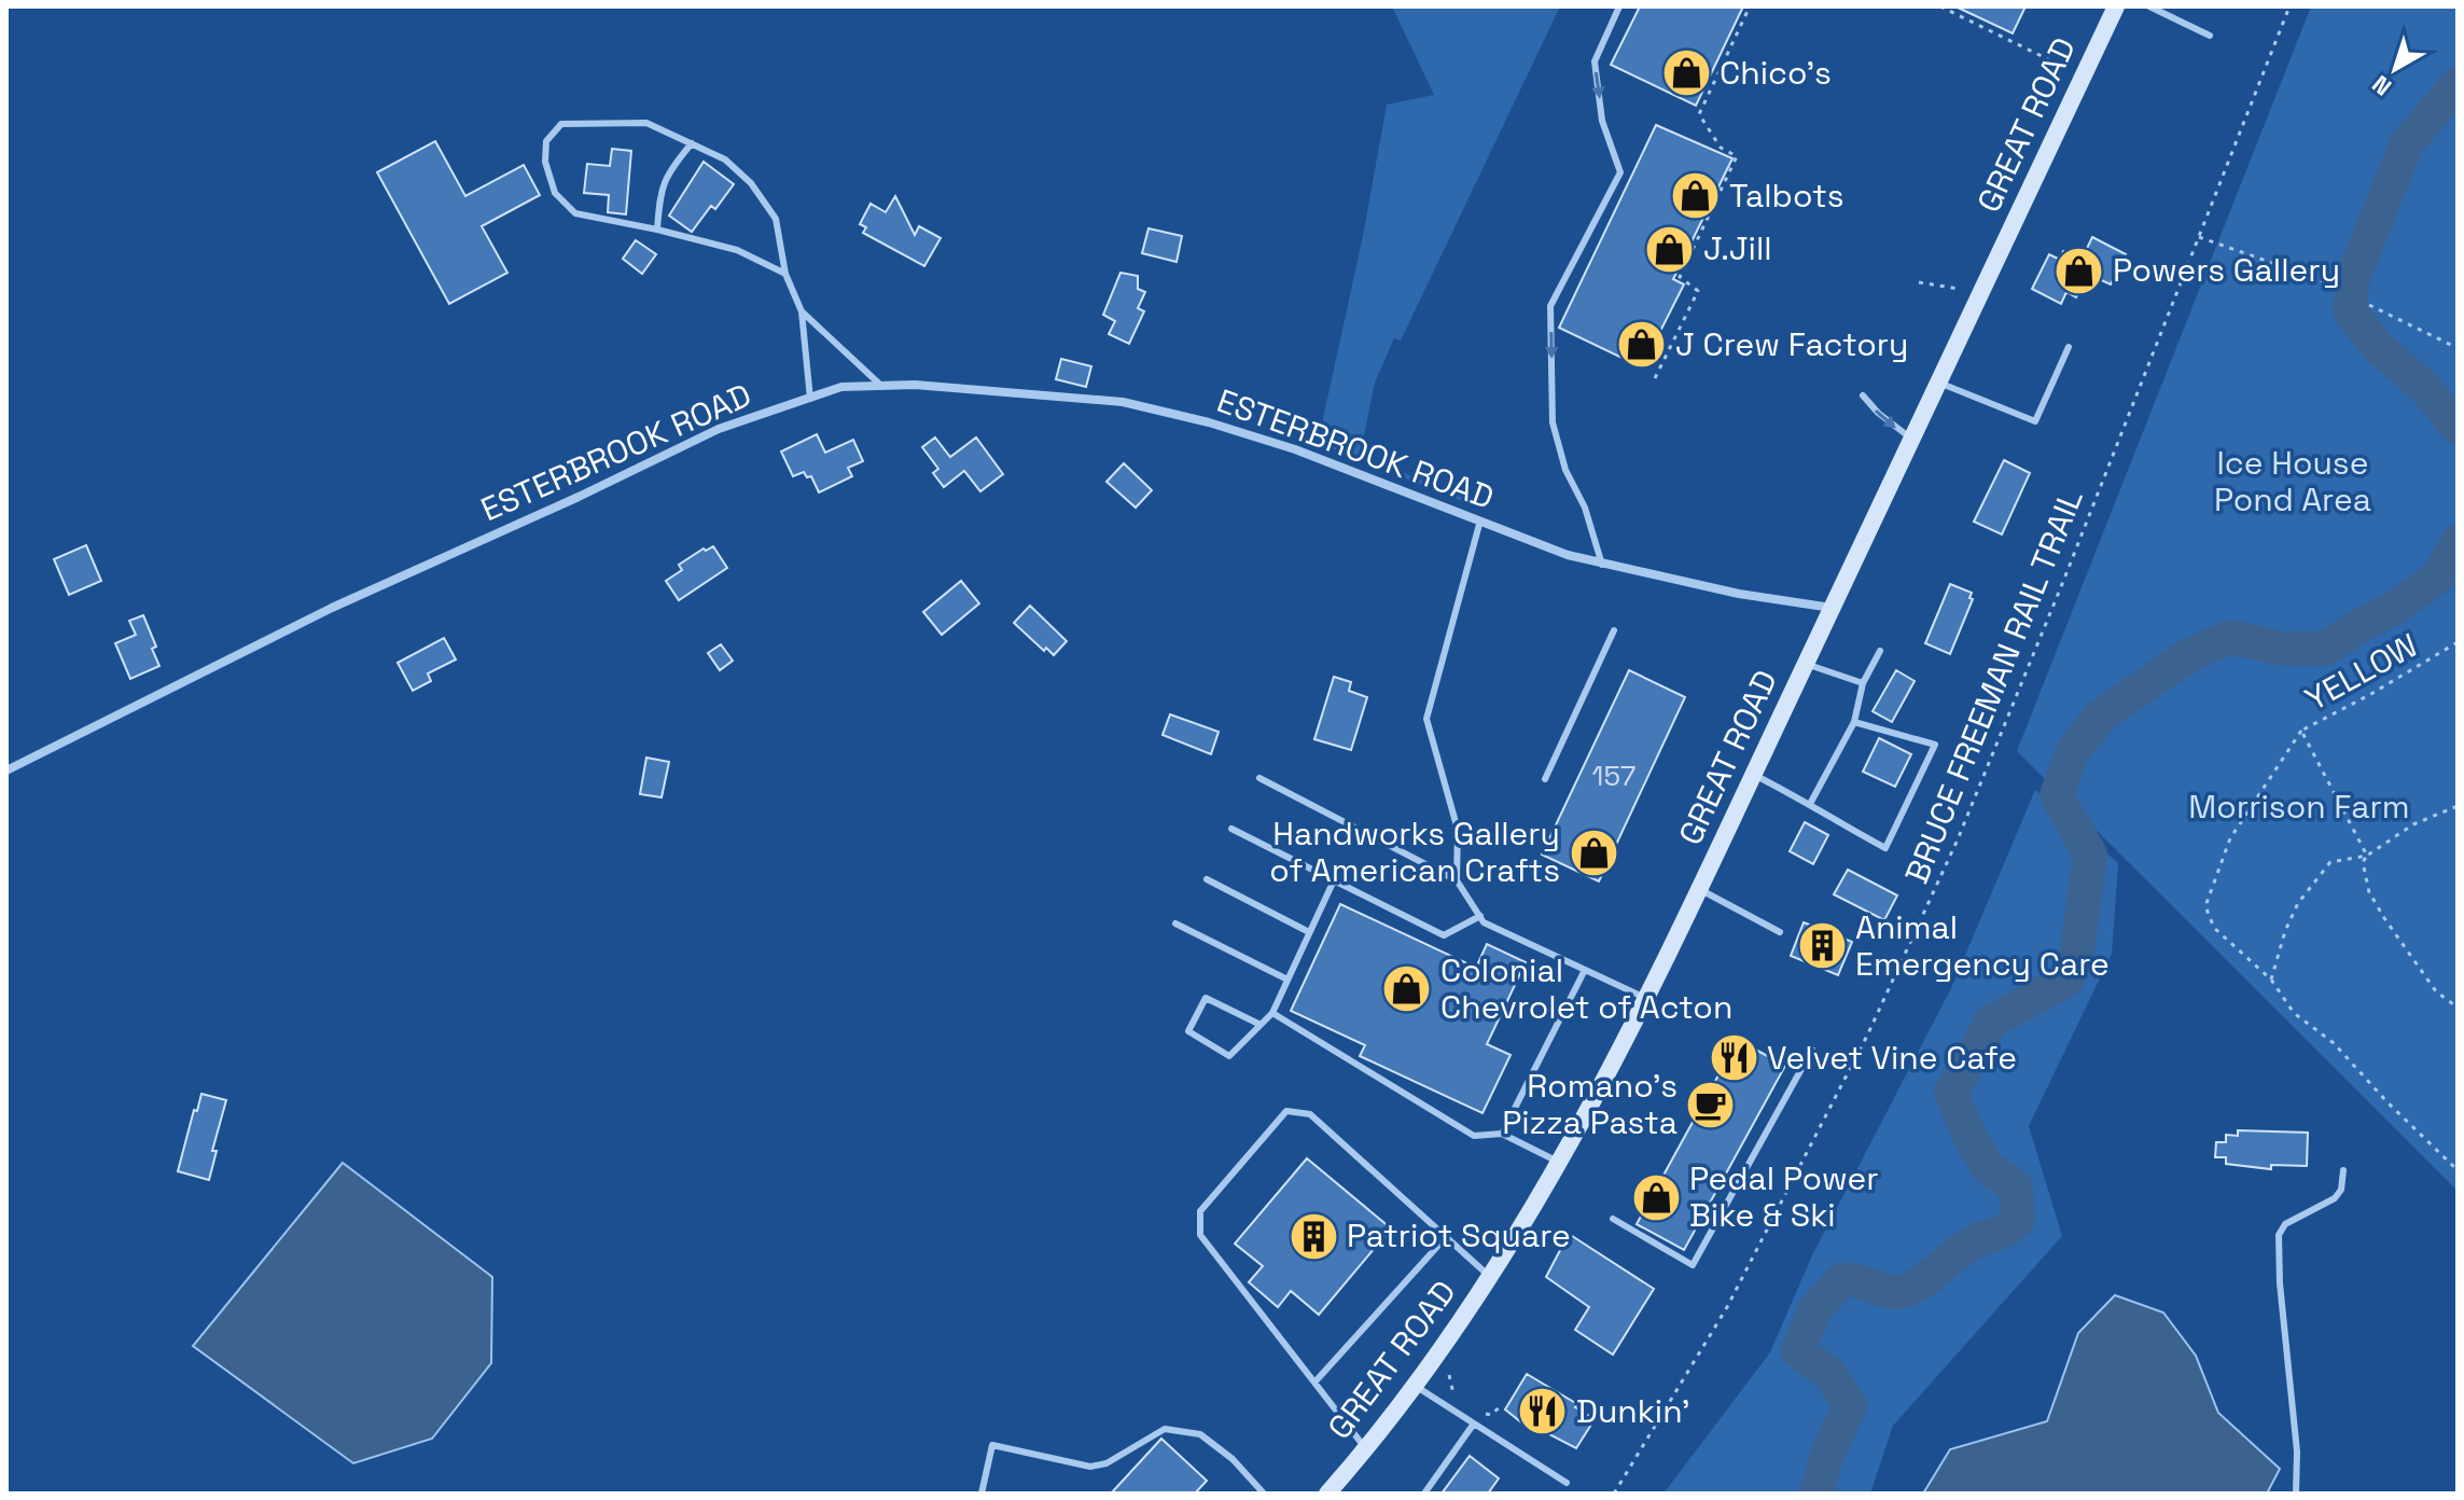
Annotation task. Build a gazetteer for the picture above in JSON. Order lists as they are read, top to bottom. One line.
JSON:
{"streets":{"main road":["GREAT ROAD"],"street":["ESTERBROOK ROAD"],"path":["YELLOW","BRUCE FREEMAN RAIL TRAIL"]},"crossings":[["GREAT ROAD","ESTERBROOK ROAD"]],"parks":["Ice House Pond Area","Morrison Farm"],"places":{"shop":["Chico's","Talbots","J.Jill","Powers Gallery","J Crew Factory","Handworks Gallery of American Crafts","Colonial Chevrolet of Acton","Pedal Power Bike & Ski"],"building":["Animal Emergency Care","Patriot Square"],"restaurant":["Velvet Vine Cafe","Dunkin'"],"cafe":["Romano's Pizza Pasta"]},"house_numbers":["157"],"north":"bottom left"}
